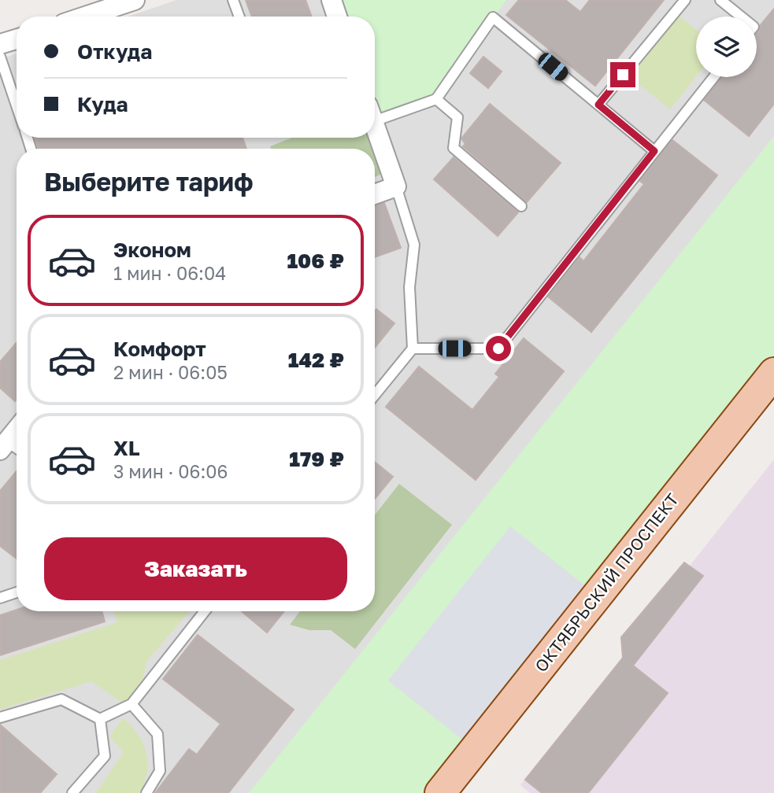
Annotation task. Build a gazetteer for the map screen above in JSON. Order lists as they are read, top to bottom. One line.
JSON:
{"streets":{"main road":["ОКТЯБРЬСКИЙ ПРОСПЕКТ"]},"page":{"banner":["Откуда","Куда"],"heading":"Выберите тариф","list":[{"name":"Эконом","note":"1 мин · 06:04","value":"106 ₽"},{"name":"Комфорт","note":"2 мин · 06:05","value":"142 ₽"},{"name":"XL","note":"3 мин · 06:06","value":"179 ₽"}],"buttons":"Заказать"}}
